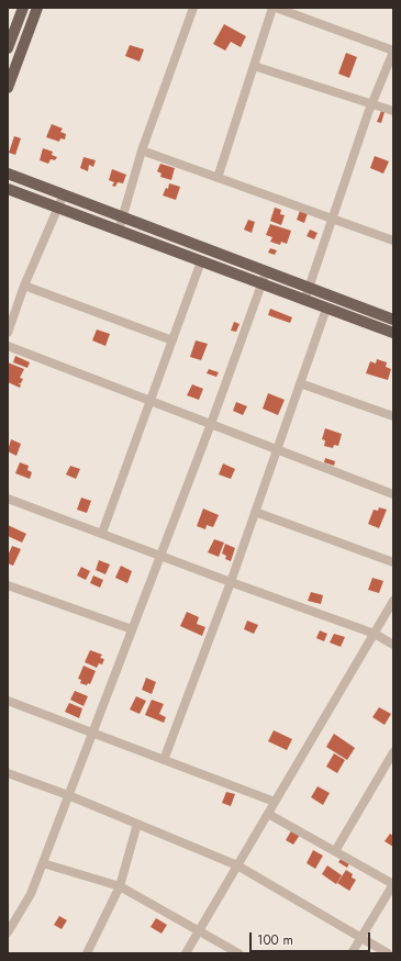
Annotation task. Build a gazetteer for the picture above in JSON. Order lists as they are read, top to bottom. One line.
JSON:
{"scale_bar":"100 m"}
